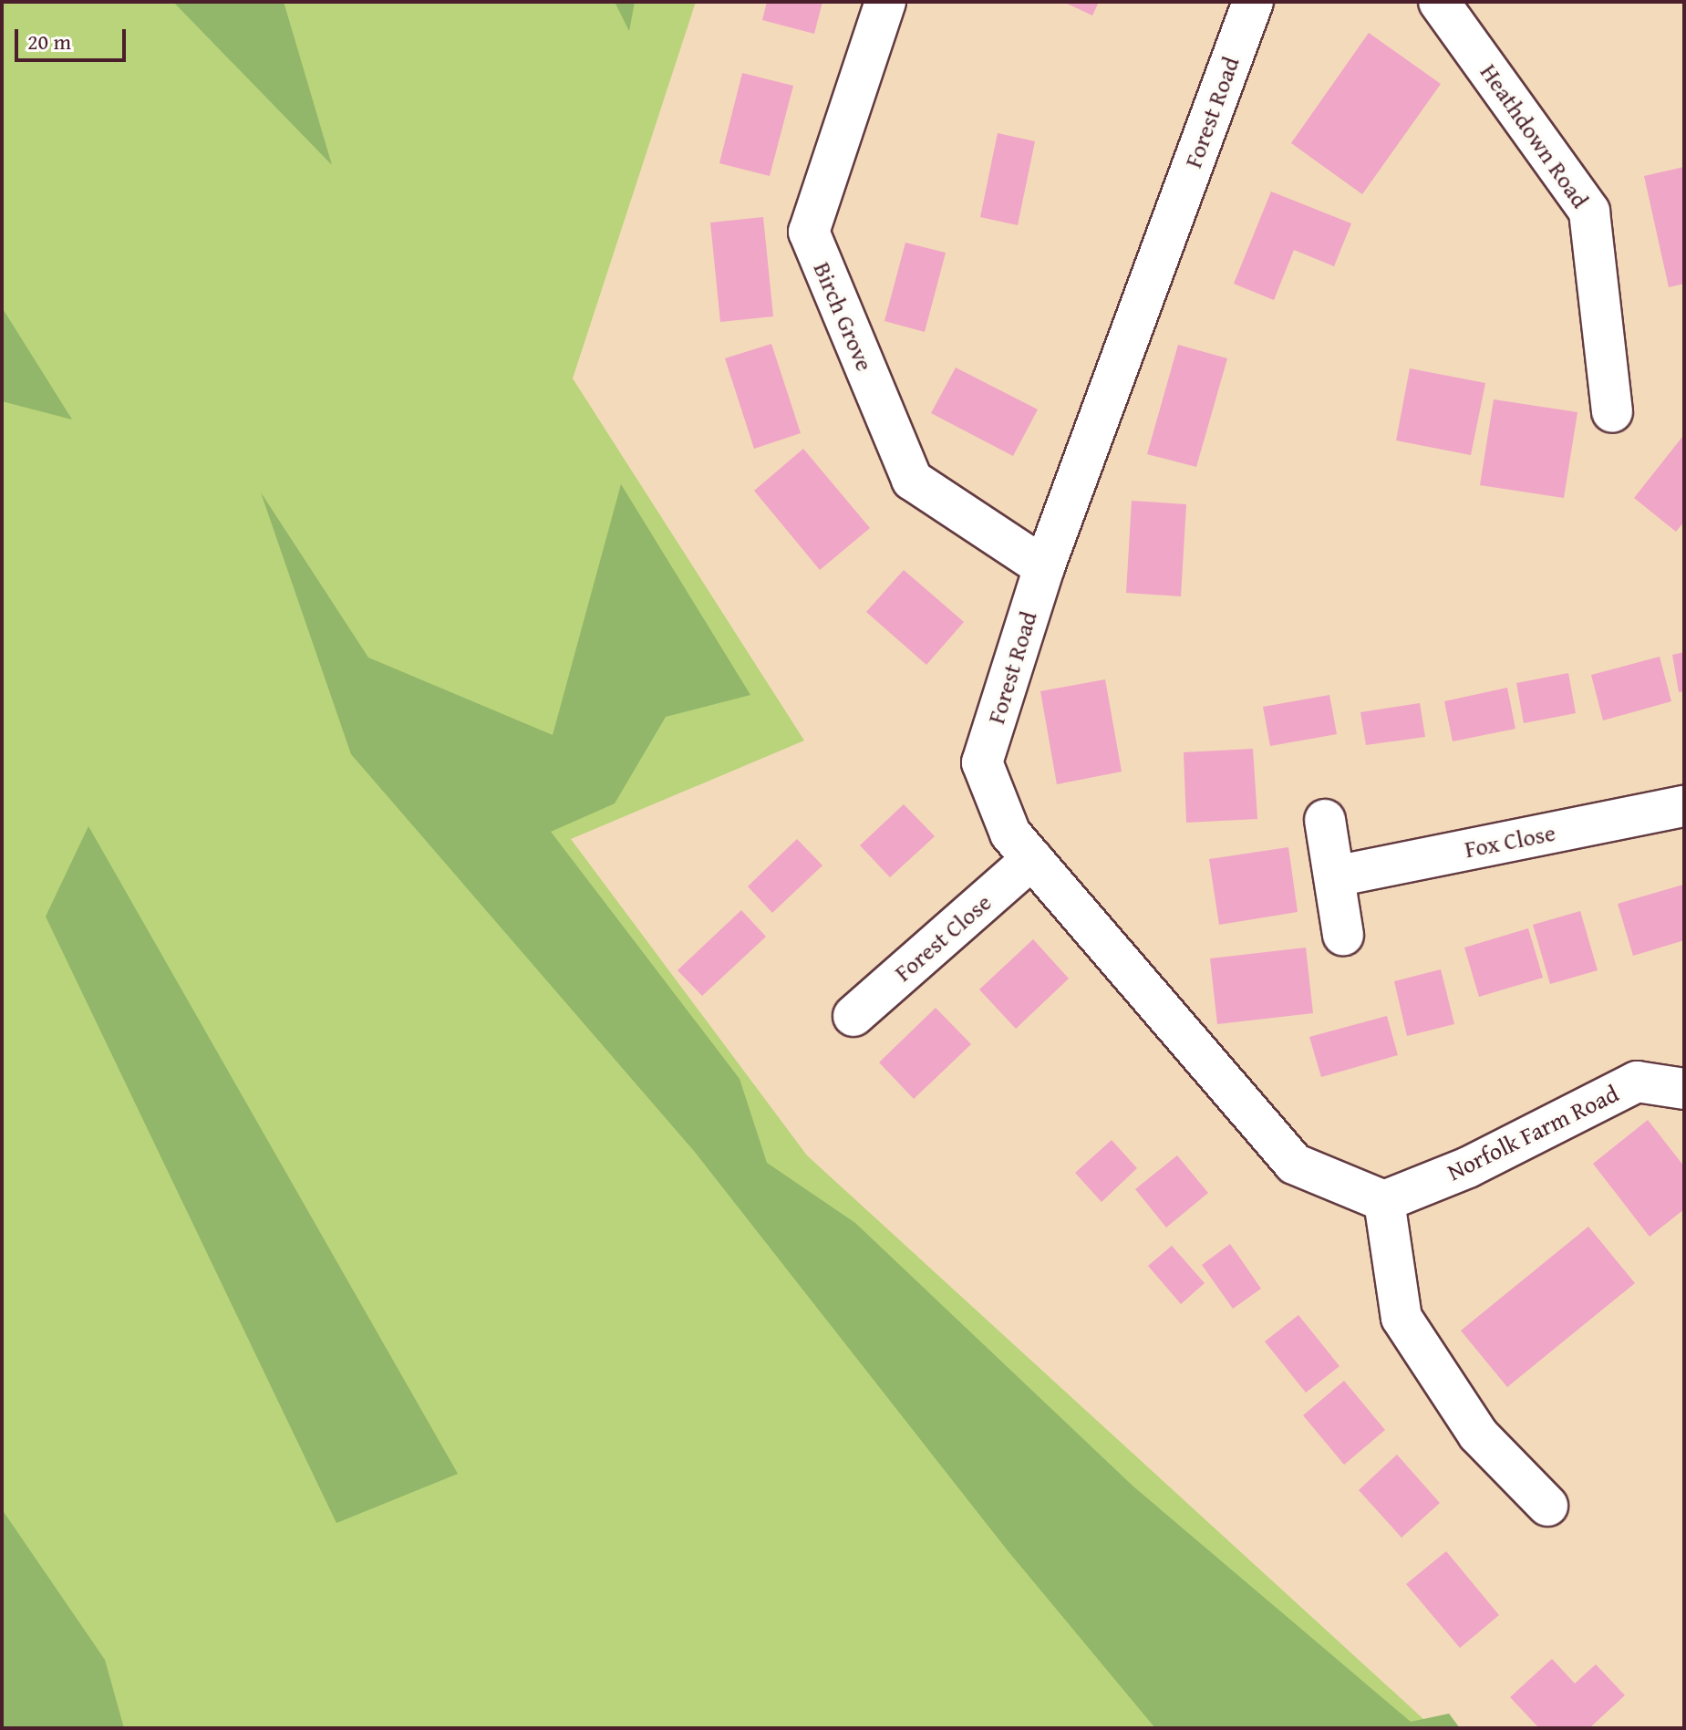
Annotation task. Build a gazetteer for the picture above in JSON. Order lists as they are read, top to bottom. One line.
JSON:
{"streets":{"street":["Forest Road","Heathdown Road","Birch Grove","Fox Close","Forest Close","Norfolk Farm Road"]},"crossings":[["Forest Road","Birch Grove"],["Forest Road","Forest Close"],["Forest Road","Norfolk Farm Road"]],"scale_bar":"20 m"}
